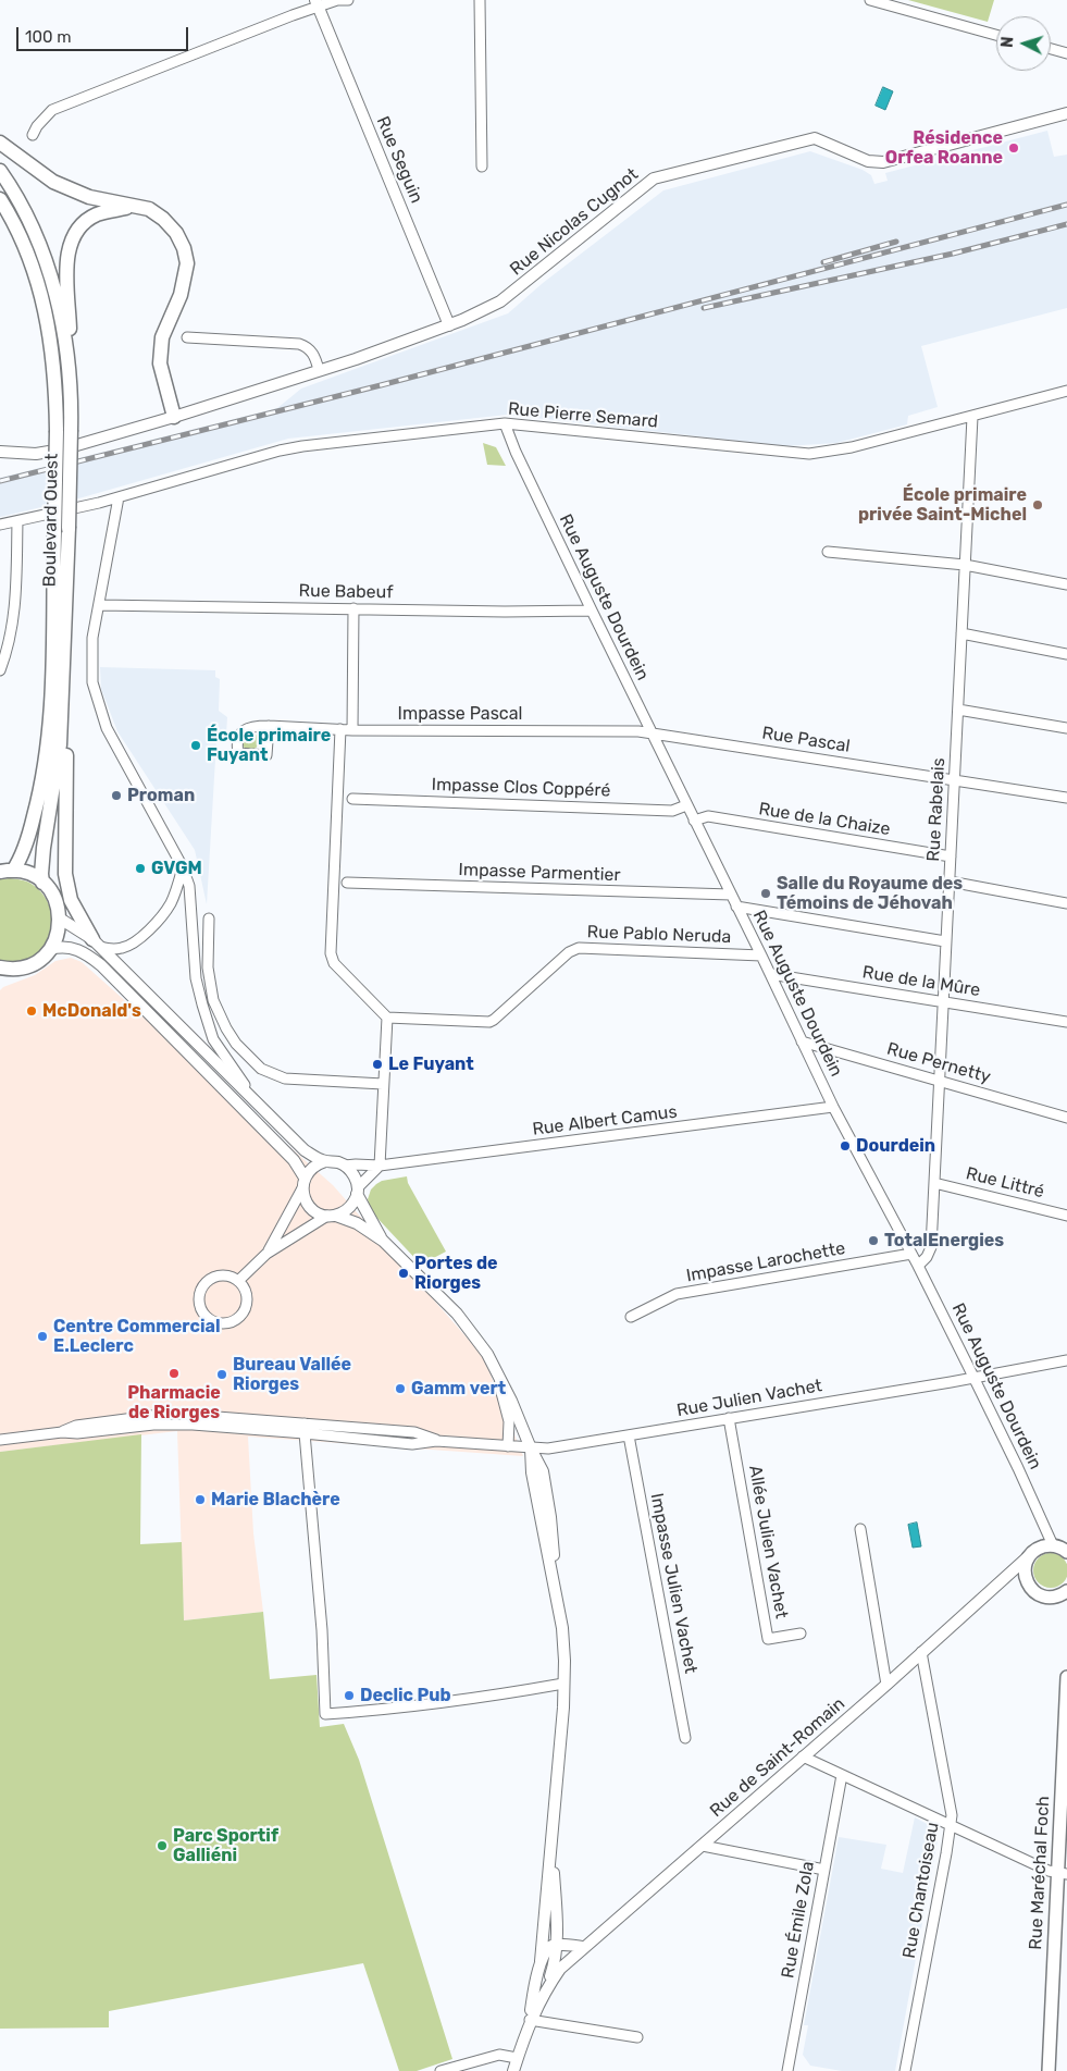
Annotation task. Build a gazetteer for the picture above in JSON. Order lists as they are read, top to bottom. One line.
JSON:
{"streets":{"main road":["Boulevard Ouest","Rue Maréchal Foch"],"street":["Rue Seguin","Rue Nicolas Cugnot","Rue Pierre Semard","Rue Babeuf","Rue Auguste Dourdein","Impasse Pascal","Rue Pascal","Impasse Clos Coppéré","Rue Rabelais","Rue de la Chaize","Impasse Parmentier","Rue Pablo Neruda","Rue de la Mûre","Rue Pernetty","Rue Albert Camus","Rue Littré","Impasse Larochette","Rue Julien Vachet","Allée Julien Vachet","Impasse Julien Vachet","Rue de Saint-Romain","Rue Chantoiseau","Rue Émile Zola"]},"crossings":[["Rue Seguin","Rue Nicolas Cugnot"],["Rue Pierre Semard","Rue Auguste Dourdein"],["Rue Pierre Semard","Rue Rabelais"],["Rue Babeuf","Rue Auguste Dourdein"],["Rue Auguste Dourdein","Impasse Pascal"],["Rue Auguste Dourdein","Rue Pascal"],["Rue Auguste Dourdein","Impasse Clos Coppéré"],["Rue Auguste Dourdein","Rue Rabelais"],["Rue Auguste Dourdein","Rue de la Chaize"],["Rue Auguste Dourdein","Impasse Parmentier"],["Rue Auguste Dourdein","Rue Pablo Neruda"],["Rue Auguste Dourdein","Rue de la Mûre"],["Rue Auguste Dourdein","Rue Pernetty"],["Rue Auguste Dourdein","Rue Albert Camus"],["Rue Auguste Dourdein","Impasse Larochette"],["Rue Auguste Dourdein","Rue Julien Vachet"],["Impasse Pascal","Rue Pascal"],["Rue Pascal","Rue Rabelais"],["Rue Rabelais","Rue de la Chaize"],["Rue Rabelais","Rue de la Mûre"],["Rue Rabelais","Rue Pernetty"],["Rue Rabelais","Rue Littré"],["Rue Julien Vachet","Allée Julien Vachet"],["Rue Julien Vachet","Impasse Julien Vachet"],["Rue de Saint-Romain","Rue Chantoiseau"]],"places":["Résidence Orfea Roanne","École primaire privée Saint-Michel","École primaire Fuyant","Proman","GVGM","Salle du Royaume des Témoins de Jéhovah","McDonald's","Le Fuyant","Dourdein","TotalEnergies","Portes de Riorges","Centre Commercial E.Leclerc","Pharmacie de Riorges","Bureau Vallée Riorges","Gamm vert","Marie Blachère","Declic Pub","Parc Sportif Galliéni"],"scale_bar":"100 m","north":"left"}
